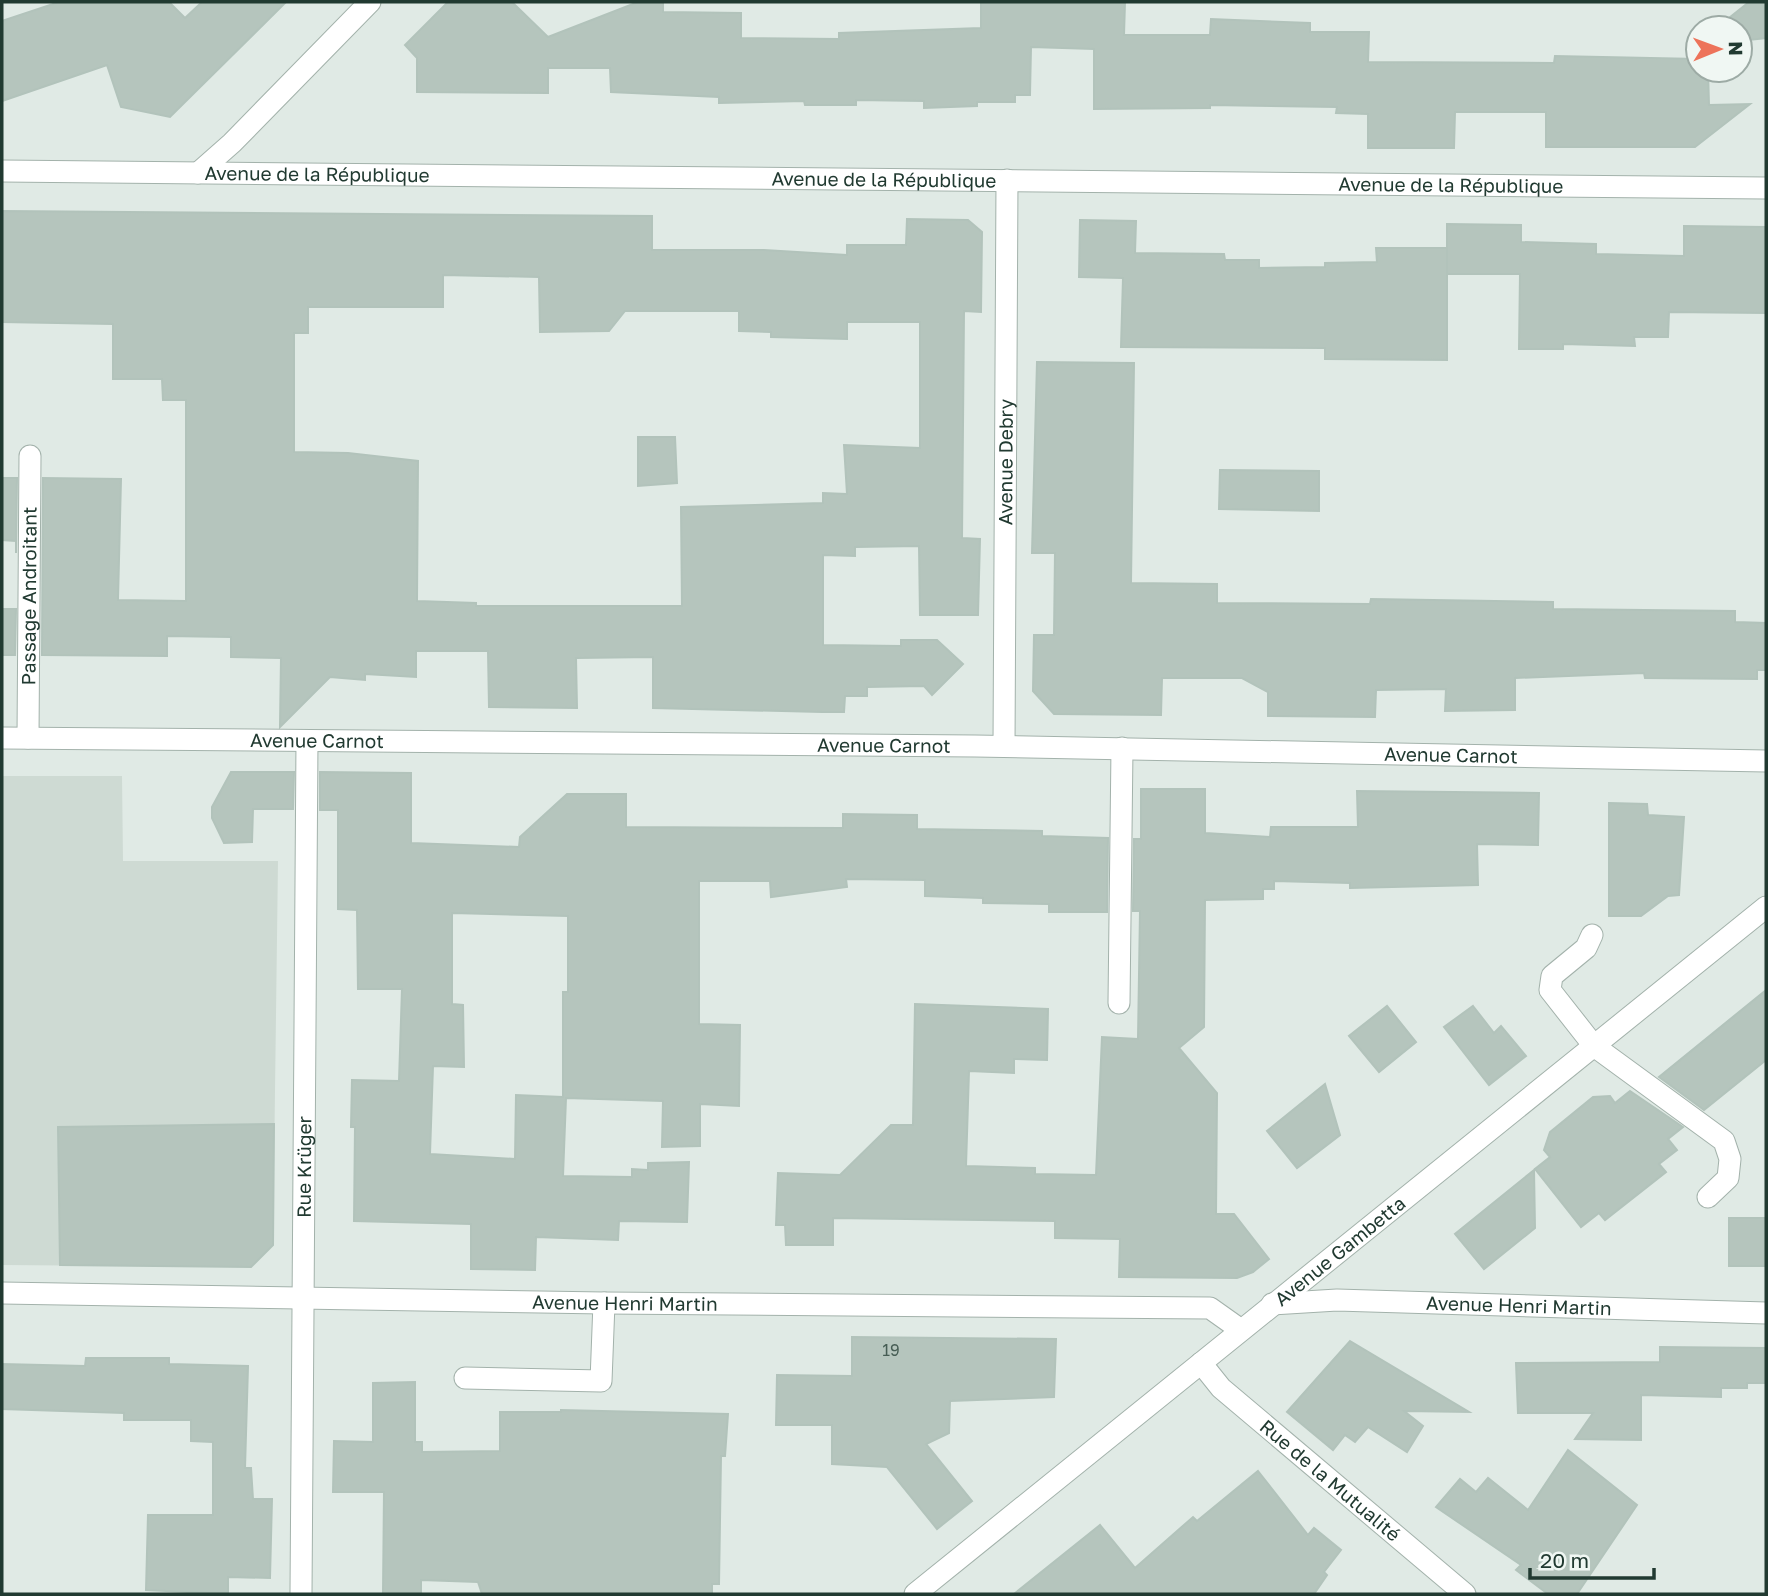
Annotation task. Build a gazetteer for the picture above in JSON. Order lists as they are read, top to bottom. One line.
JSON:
{"streets":{"street":["Avenue de la République","Avenue Debry","Passage Androitant","Avenue Carnot","Rue Krüger","Avenue Gambetta","Avenue Henri Martin","Rue de la Mutualité"]},"crossings":[["Avenue de la République","Avenue Debry"],["Avenue Debry","Avenue Carnot"],["Passage Androitant","Avenue Carnot"],["Avenue Carnot","Rue Krüger"],["Rue Krüger","Avenue Henri Martin"],["Avenue Gambetta","Avenue Henri Martin"],["Avenue Gambetta","Rue de la Mutualité"]],"house_numbers":["19"],"scale_bar":"20 m","north":"right"}
